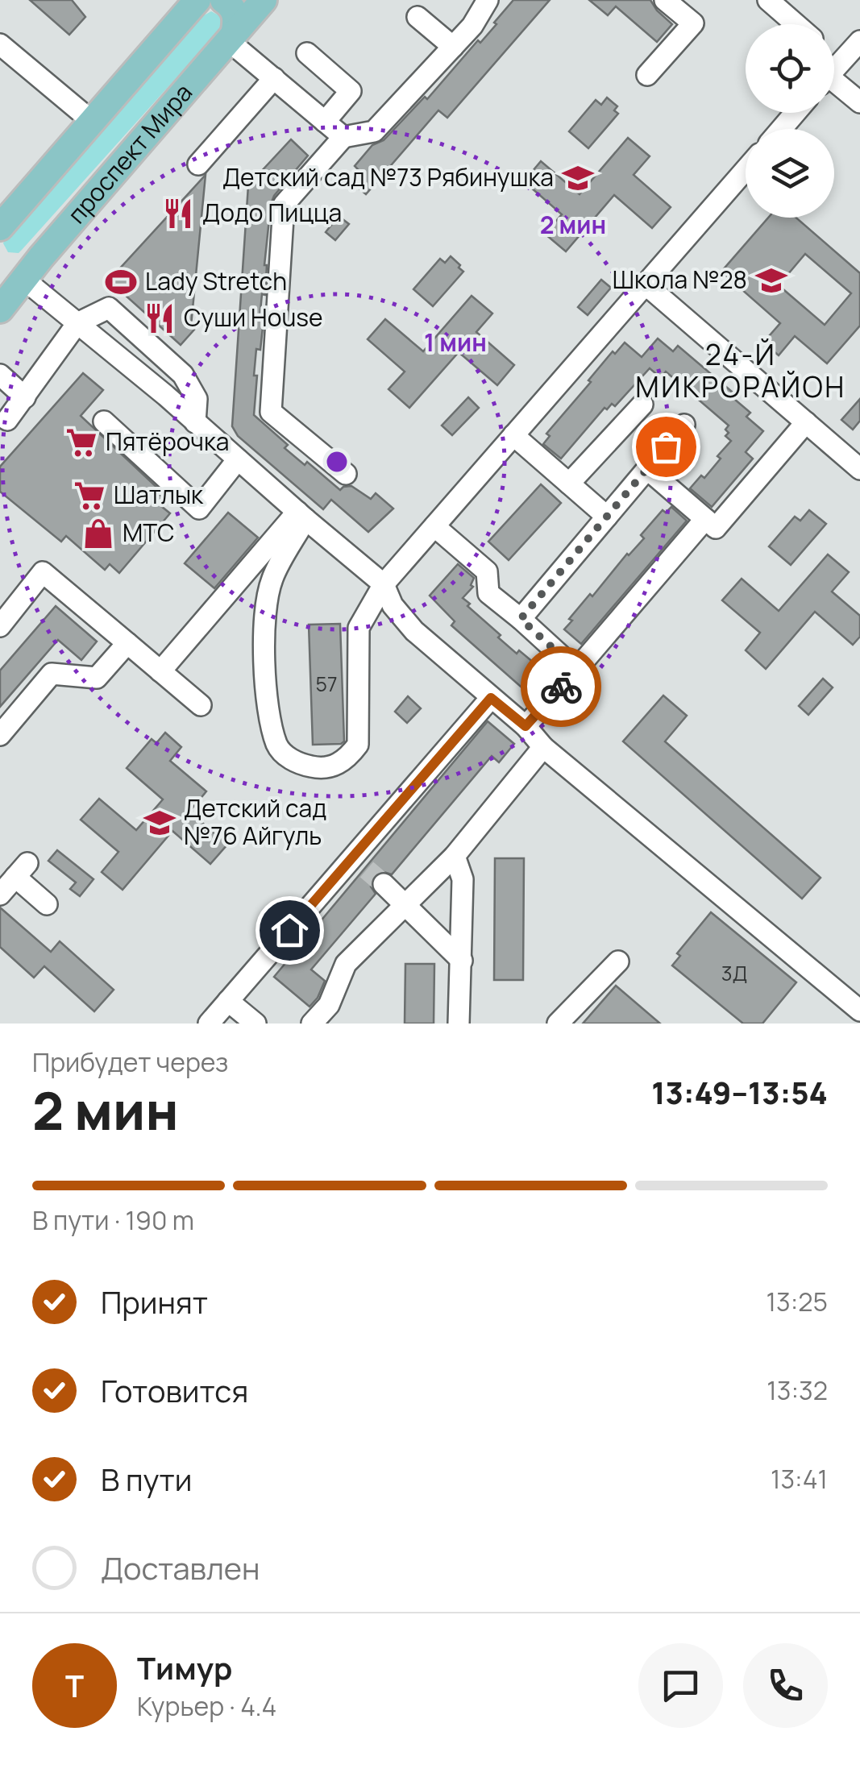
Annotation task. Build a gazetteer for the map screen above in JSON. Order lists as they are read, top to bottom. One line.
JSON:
{"streets":{"main road":["проспект Мира"]},"districts":["24-Й МИКРОРАЙОН"],"places":{"school or university":["Детский сад №73 Рябинушка","Школа №28","Детский сад №76 Айгуль"],"restaurant":["Додо Пицца","Суши House"],"sports":["Lady Stretch"],"supermarket":["Пятёрочка","Шатлык"],"shop":["МТС"]},"house_numbers":["57","3Д"],"page":{"heading":["2 мин","Прибудет через","13:49–13:54"],"panel":["Тимур","Курьер · 4.4"],"bar":"В пути · 190 m","list":[["Принят","13:25"],["Готовится","13:32"],["В пути","13:41"],"Доставлен"],"round":"Т"},"rings":["2 мин","1 мин"]}
